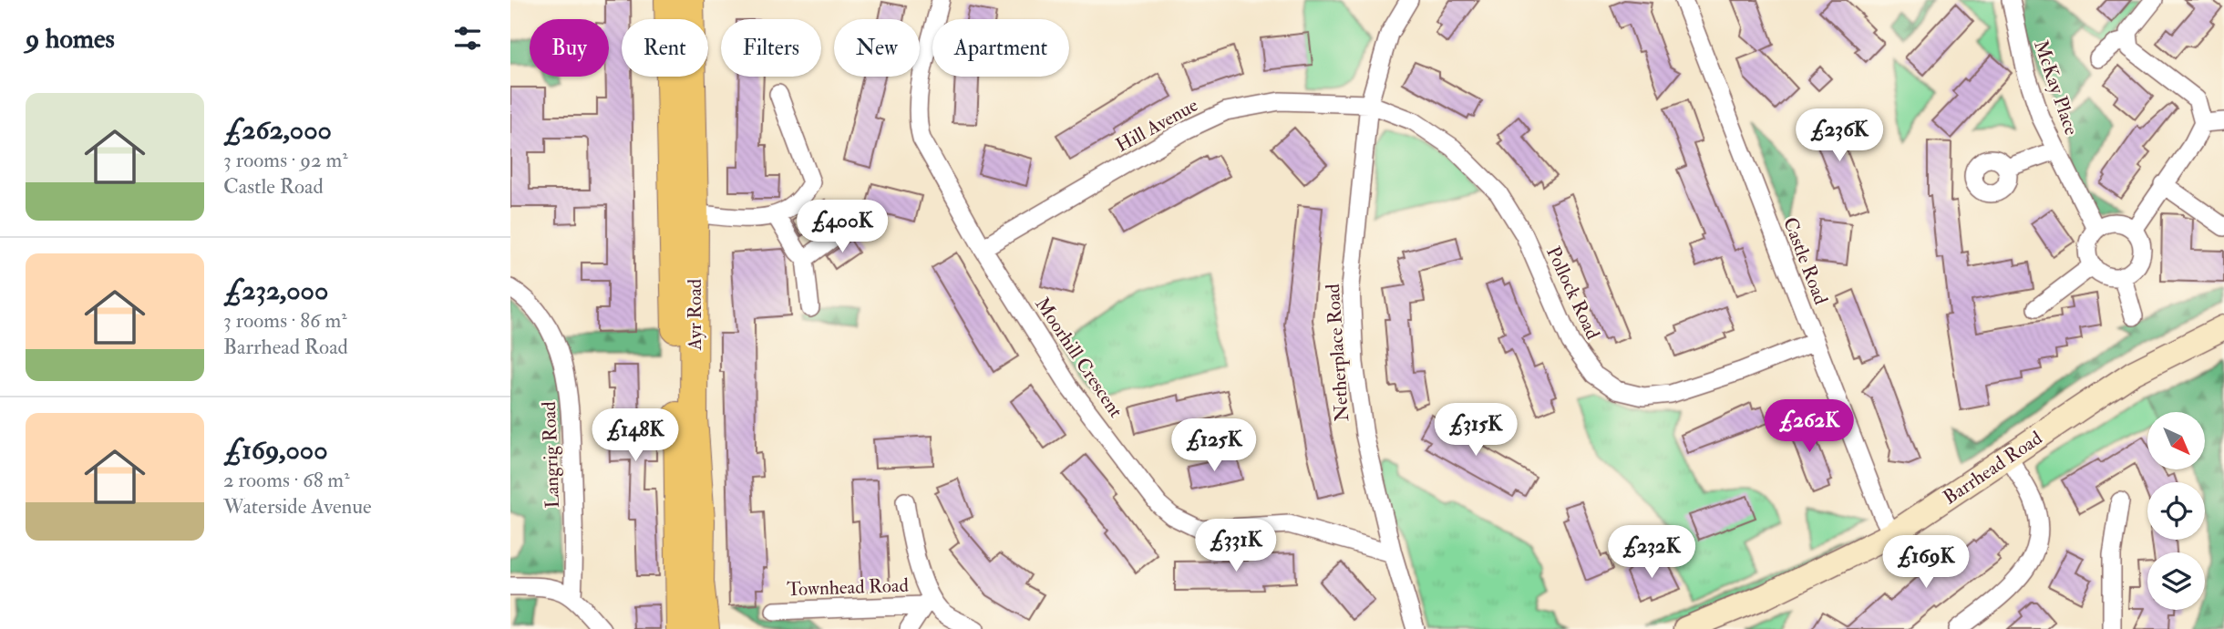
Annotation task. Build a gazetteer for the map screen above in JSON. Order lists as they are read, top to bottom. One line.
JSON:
{"streets":{"main road":["Ayr Road"],"street":["McKay Place","Hill Avenue","Castle Road","Pollock Road","Netherplace Road","Moorhill Crescent","Langrig Road","Barrhead Road","Townhead Road"]},"crossings":[["Hill Avenue","Pollock Road"],["Hill Avenue","Netherplace Road"],["Hill Avenue","Moorhill Crescent"],["Castle Road","Pollock Road"],["Castle Road","Barrhead Road"],["Pollock Road","Netherplace Road"],["Netherplace Road","Moorhill Crescent"]],"north":"bottom right","page":{"heading":"9 homes","chip":["Buy","Rent","Filters","New","Apartment"],"list":[{"name":"£262,000","note":"3 rooms · 92 m² · Castle Road"},{"name":"£232,000","note":"3 rooms · 86 m² · Barrhead Road"},{"name":"£169,000","note":"2 rooms · 68 m² · Waterside Avenue"}],"price":["£236K","£400K","£262K","£315K","£148K","£125K","£331K","£232K","£169K"]}}
